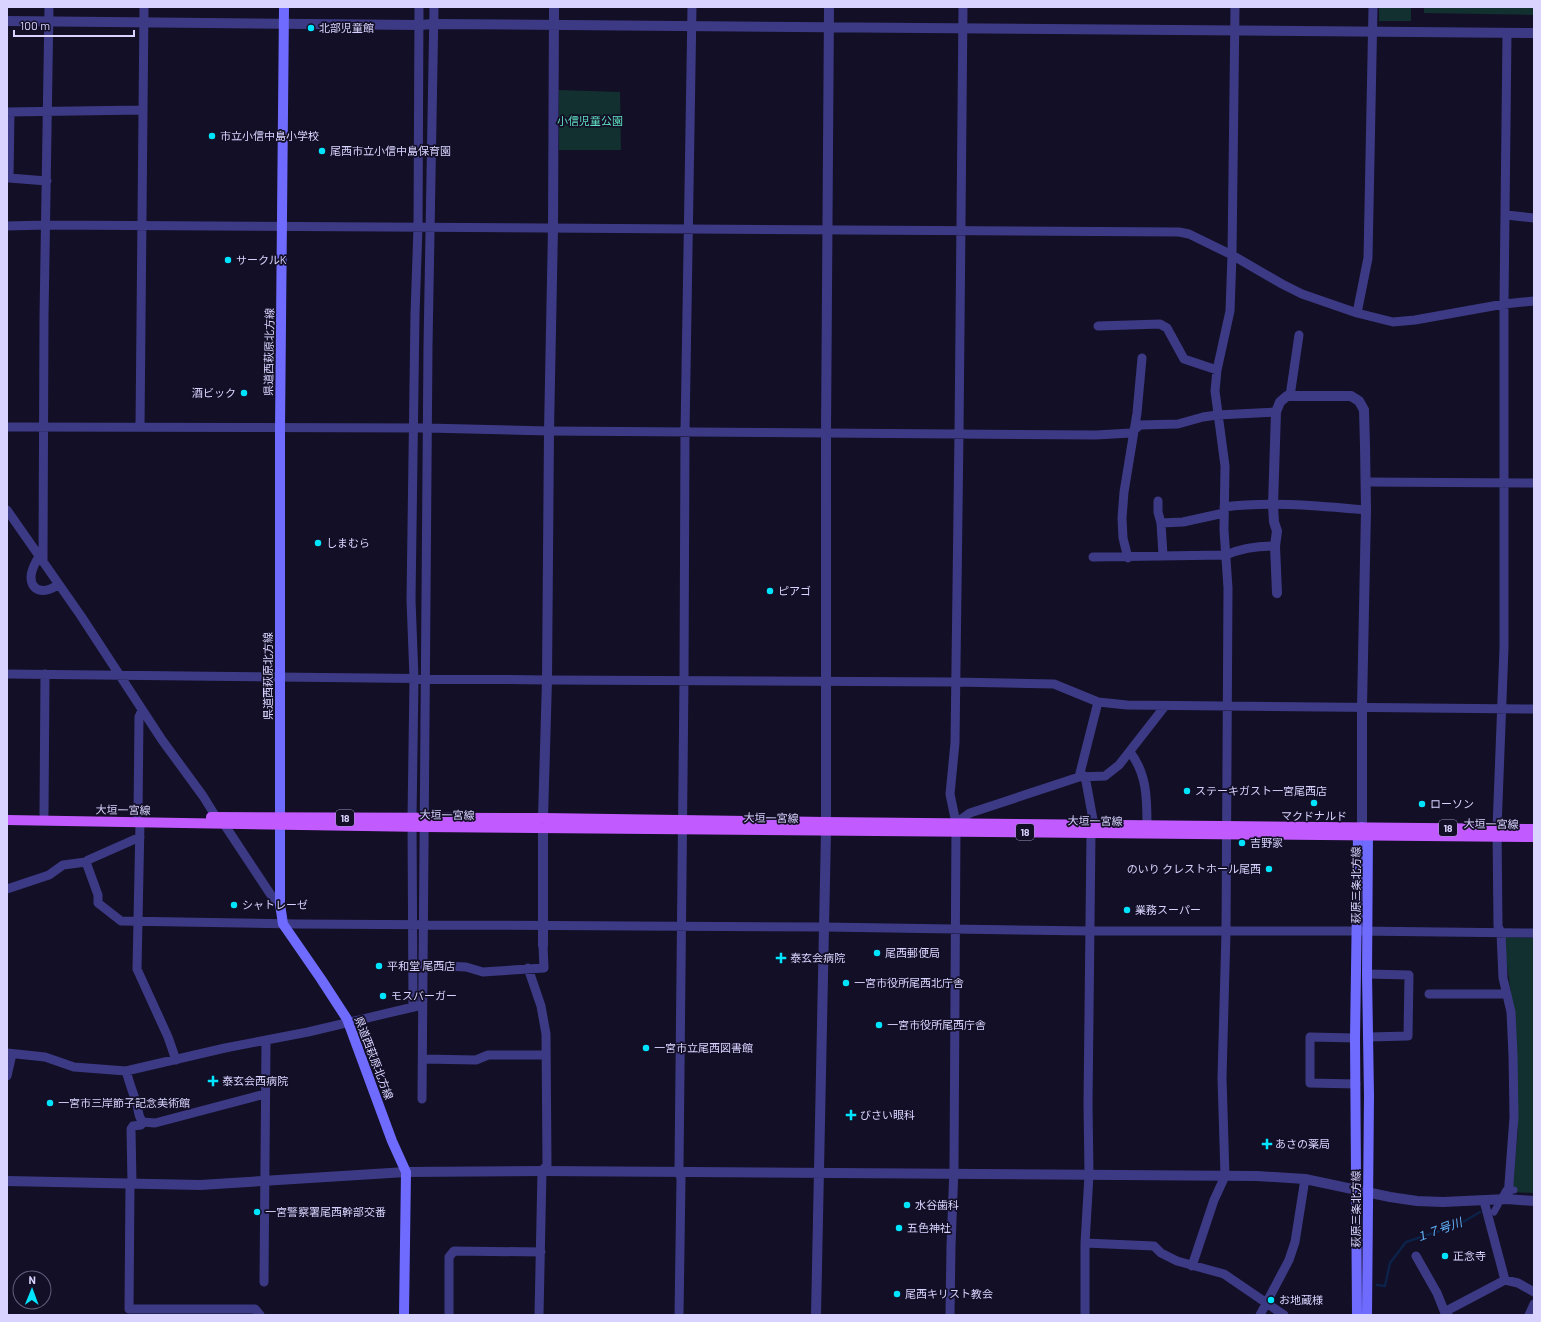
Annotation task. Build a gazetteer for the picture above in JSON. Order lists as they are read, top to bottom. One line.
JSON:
{"streets":{"main road":["県道西萩原北方線","大垣一宮線","18","萩原三条北方線"]},"crossings":[["県道西萩原北方線","大垣一宮線"],["大垣一宮線","萩原三条北方線"]],"water":["１７号川"],"parks":["小信児童公園"],"places":{"other":["北部児童館","市立小信中島小学校","尾西市立小信中島保育園","サークルK","酒ビック","しまむら","ピアゴ","ステーキガスト一宮尾西店","マクドナルド","ローソン","吉野家","のいり クレストホール尾西","シャトレーゼ","業務スーパー","尾西郵便局","平和堂 尾西店","一宮市役所尾西北庁舎","モスバーガー","一宮市役所尾西庁舎","一宮市立尾西図書館","一宮市三岸節子記念美術館","水谷歯科","一宮警察署尾西幹部交番","五色神社","正念寺","尾西キリスト教会","お地蔵様"],"health":["泰玄会病院","泰玄会西病院","びさい眼科","あさの薬局"]},"scale_bar":"100 m","north":"top"}
